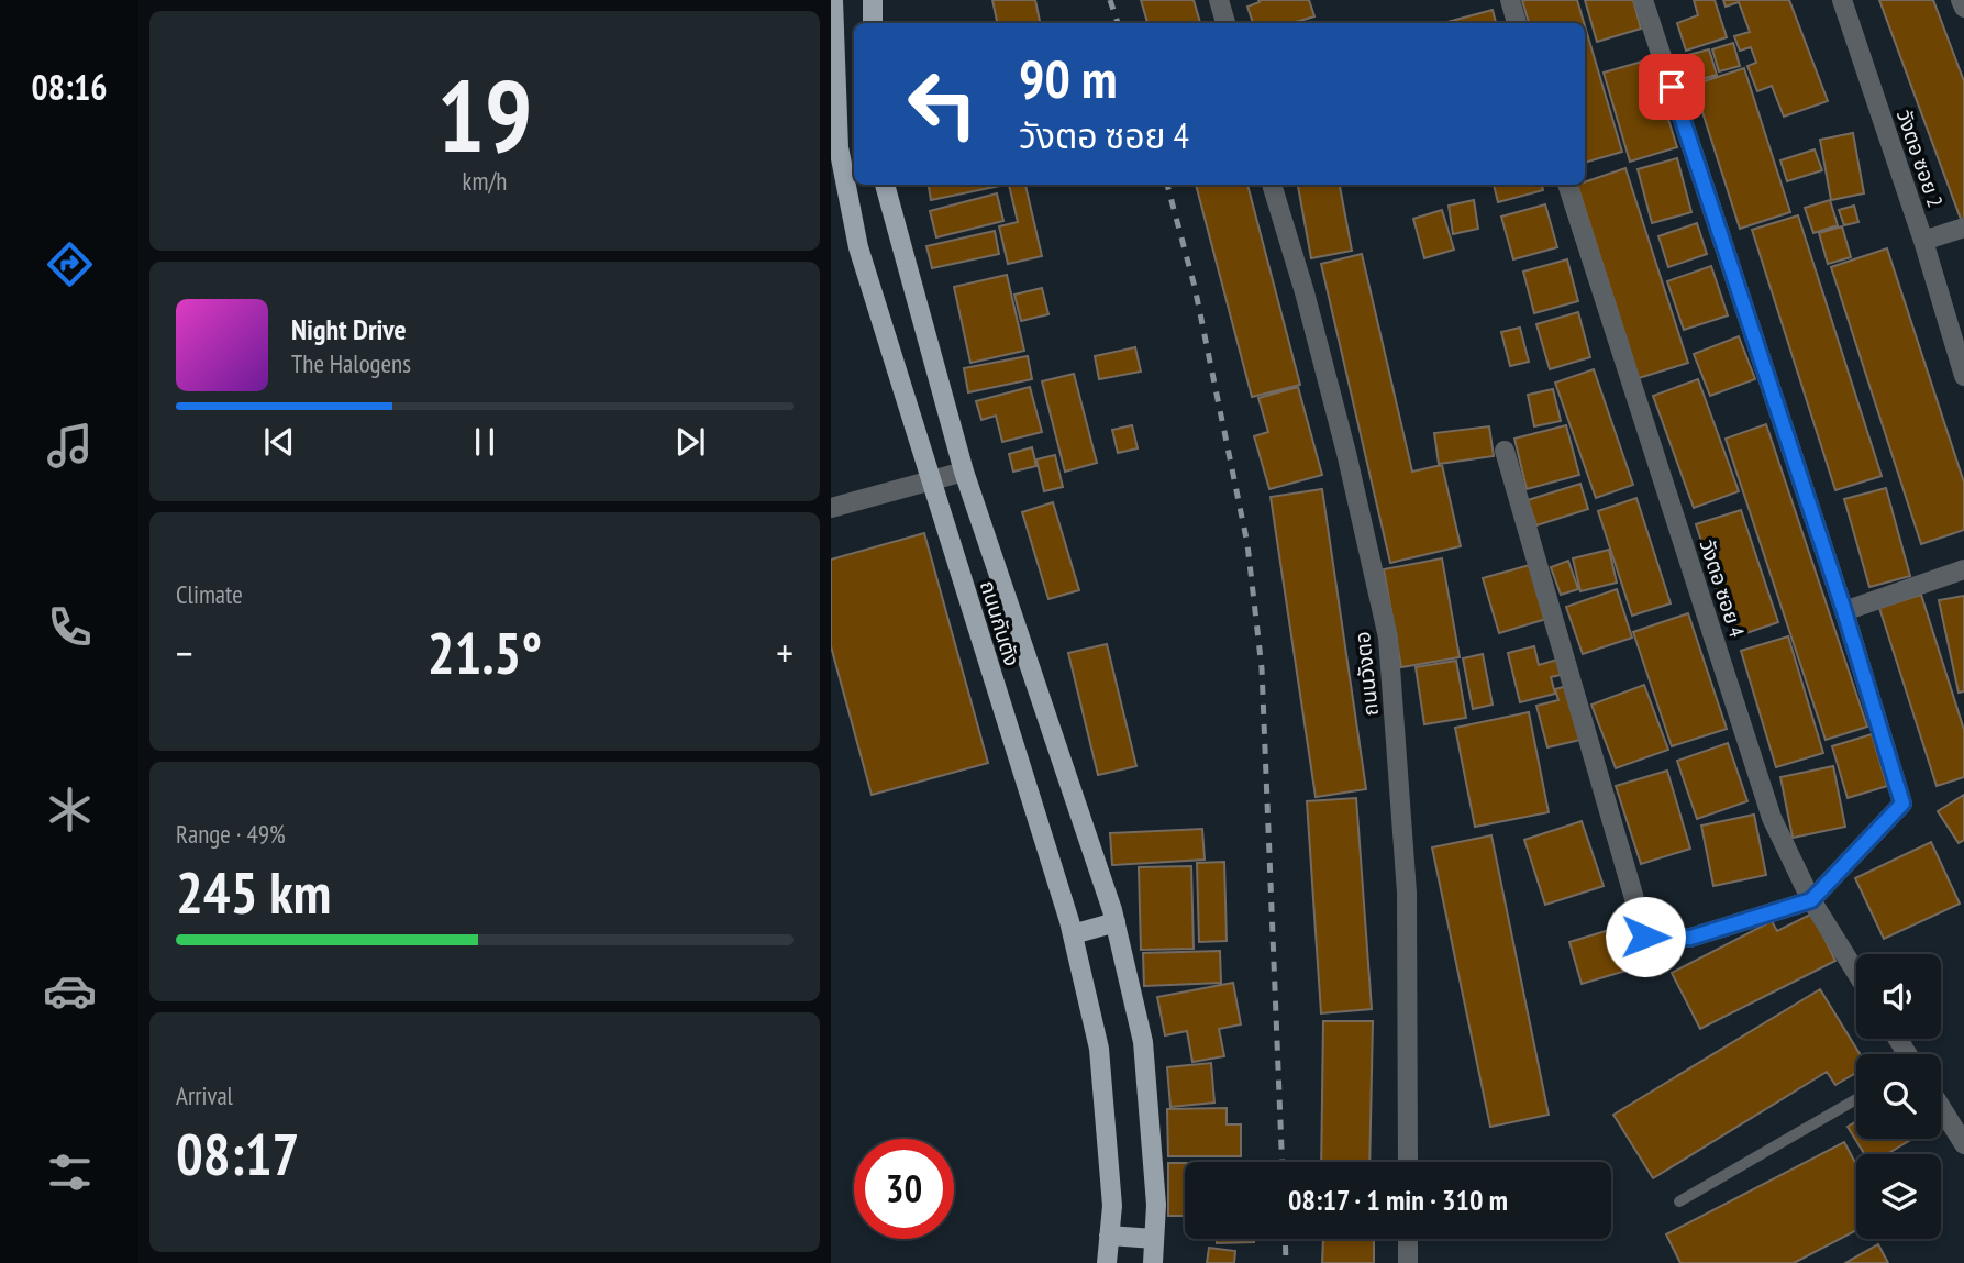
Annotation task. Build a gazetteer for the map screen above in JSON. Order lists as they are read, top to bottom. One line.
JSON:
{"streets":{"main road":["ถนนกันตัง"],"street":["วังตอ ซอย 2","วังตอ ซอย 4","ถนนวังตอ"]},"page":{"tabs":"08:16","tile":[["19","km/h"],"Climate",["Range · 49%","245 km"],["Arrival","08:17"]],"turn":["90 m","วังตอ ซอย 4"],"song":["Night Drive","The Halogens"],"heat":["−","21.5°","+"],"limit":"30","trip":"08:17 · 1 min · 310 m"}}
